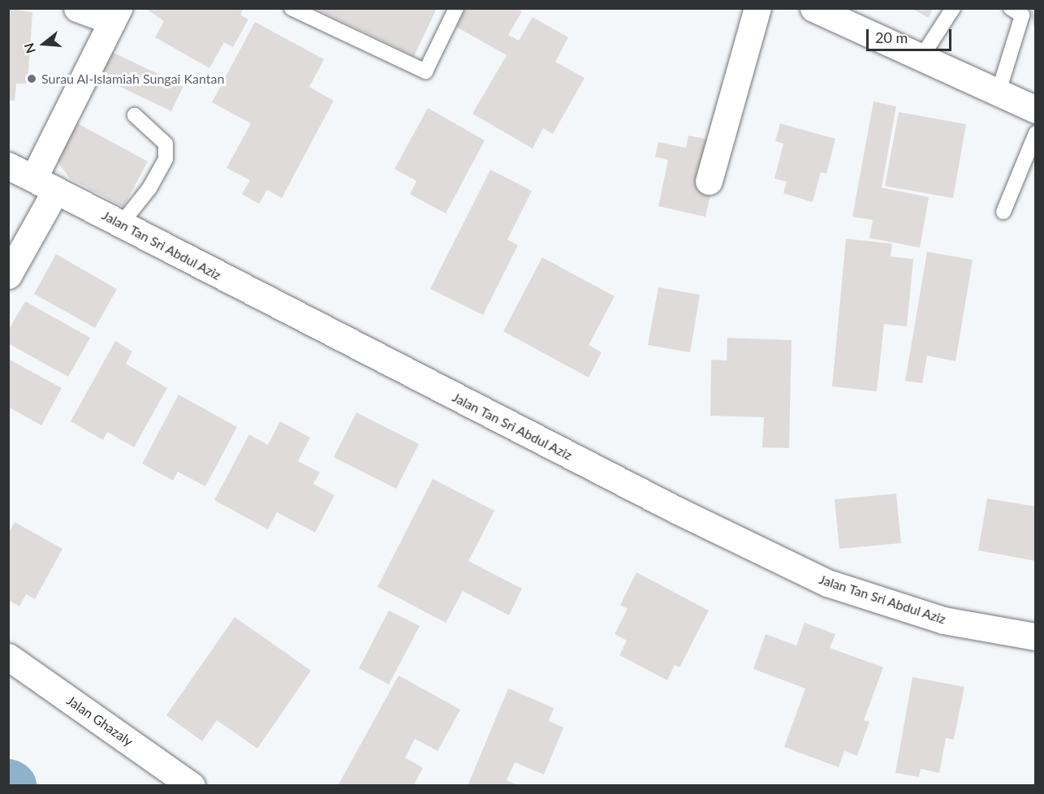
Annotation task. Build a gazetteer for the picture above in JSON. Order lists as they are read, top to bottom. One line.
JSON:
{"streets":{"street":["Jalan Tan Sri Abdul Aziz","Jalan Ghazaly"]},"places":["Surau Al-Islamiah Sungai Kantan"],"scale_bar":"20 m","north":"left"}
